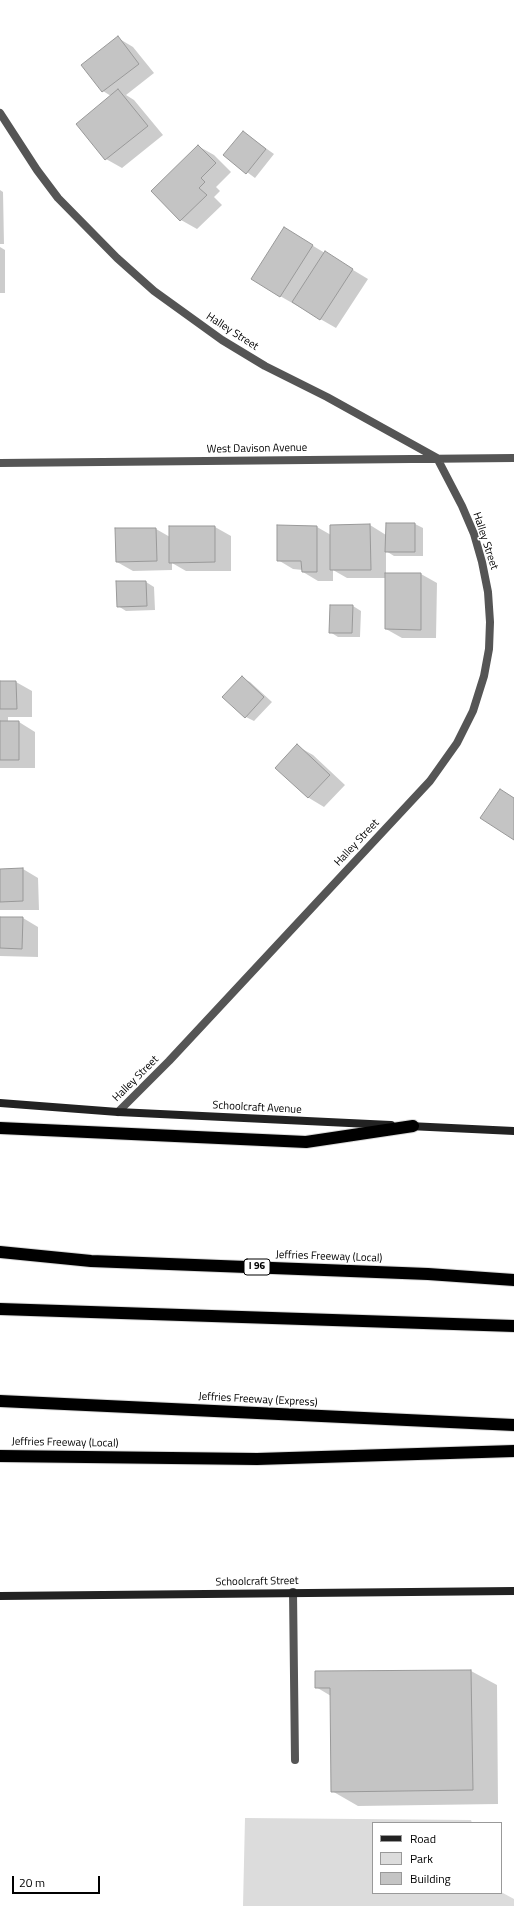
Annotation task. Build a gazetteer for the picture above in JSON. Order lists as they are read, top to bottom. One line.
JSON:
{"streets":{"highway":["Jeffries Freeway (Local)","I 96","Jeffries Freeway (Express)"],"main road":["Schoolcraft Avenue","Schoolcraft Street"],"street":["Halley Street","West Davison Avenue"]},"crossings":[["Halley Street","West Davison Avenue"],["Halley Street","Schoolcraft Avenue"]],"legend":["Road","Park","Building"],"scale_bar":"20 m"}
